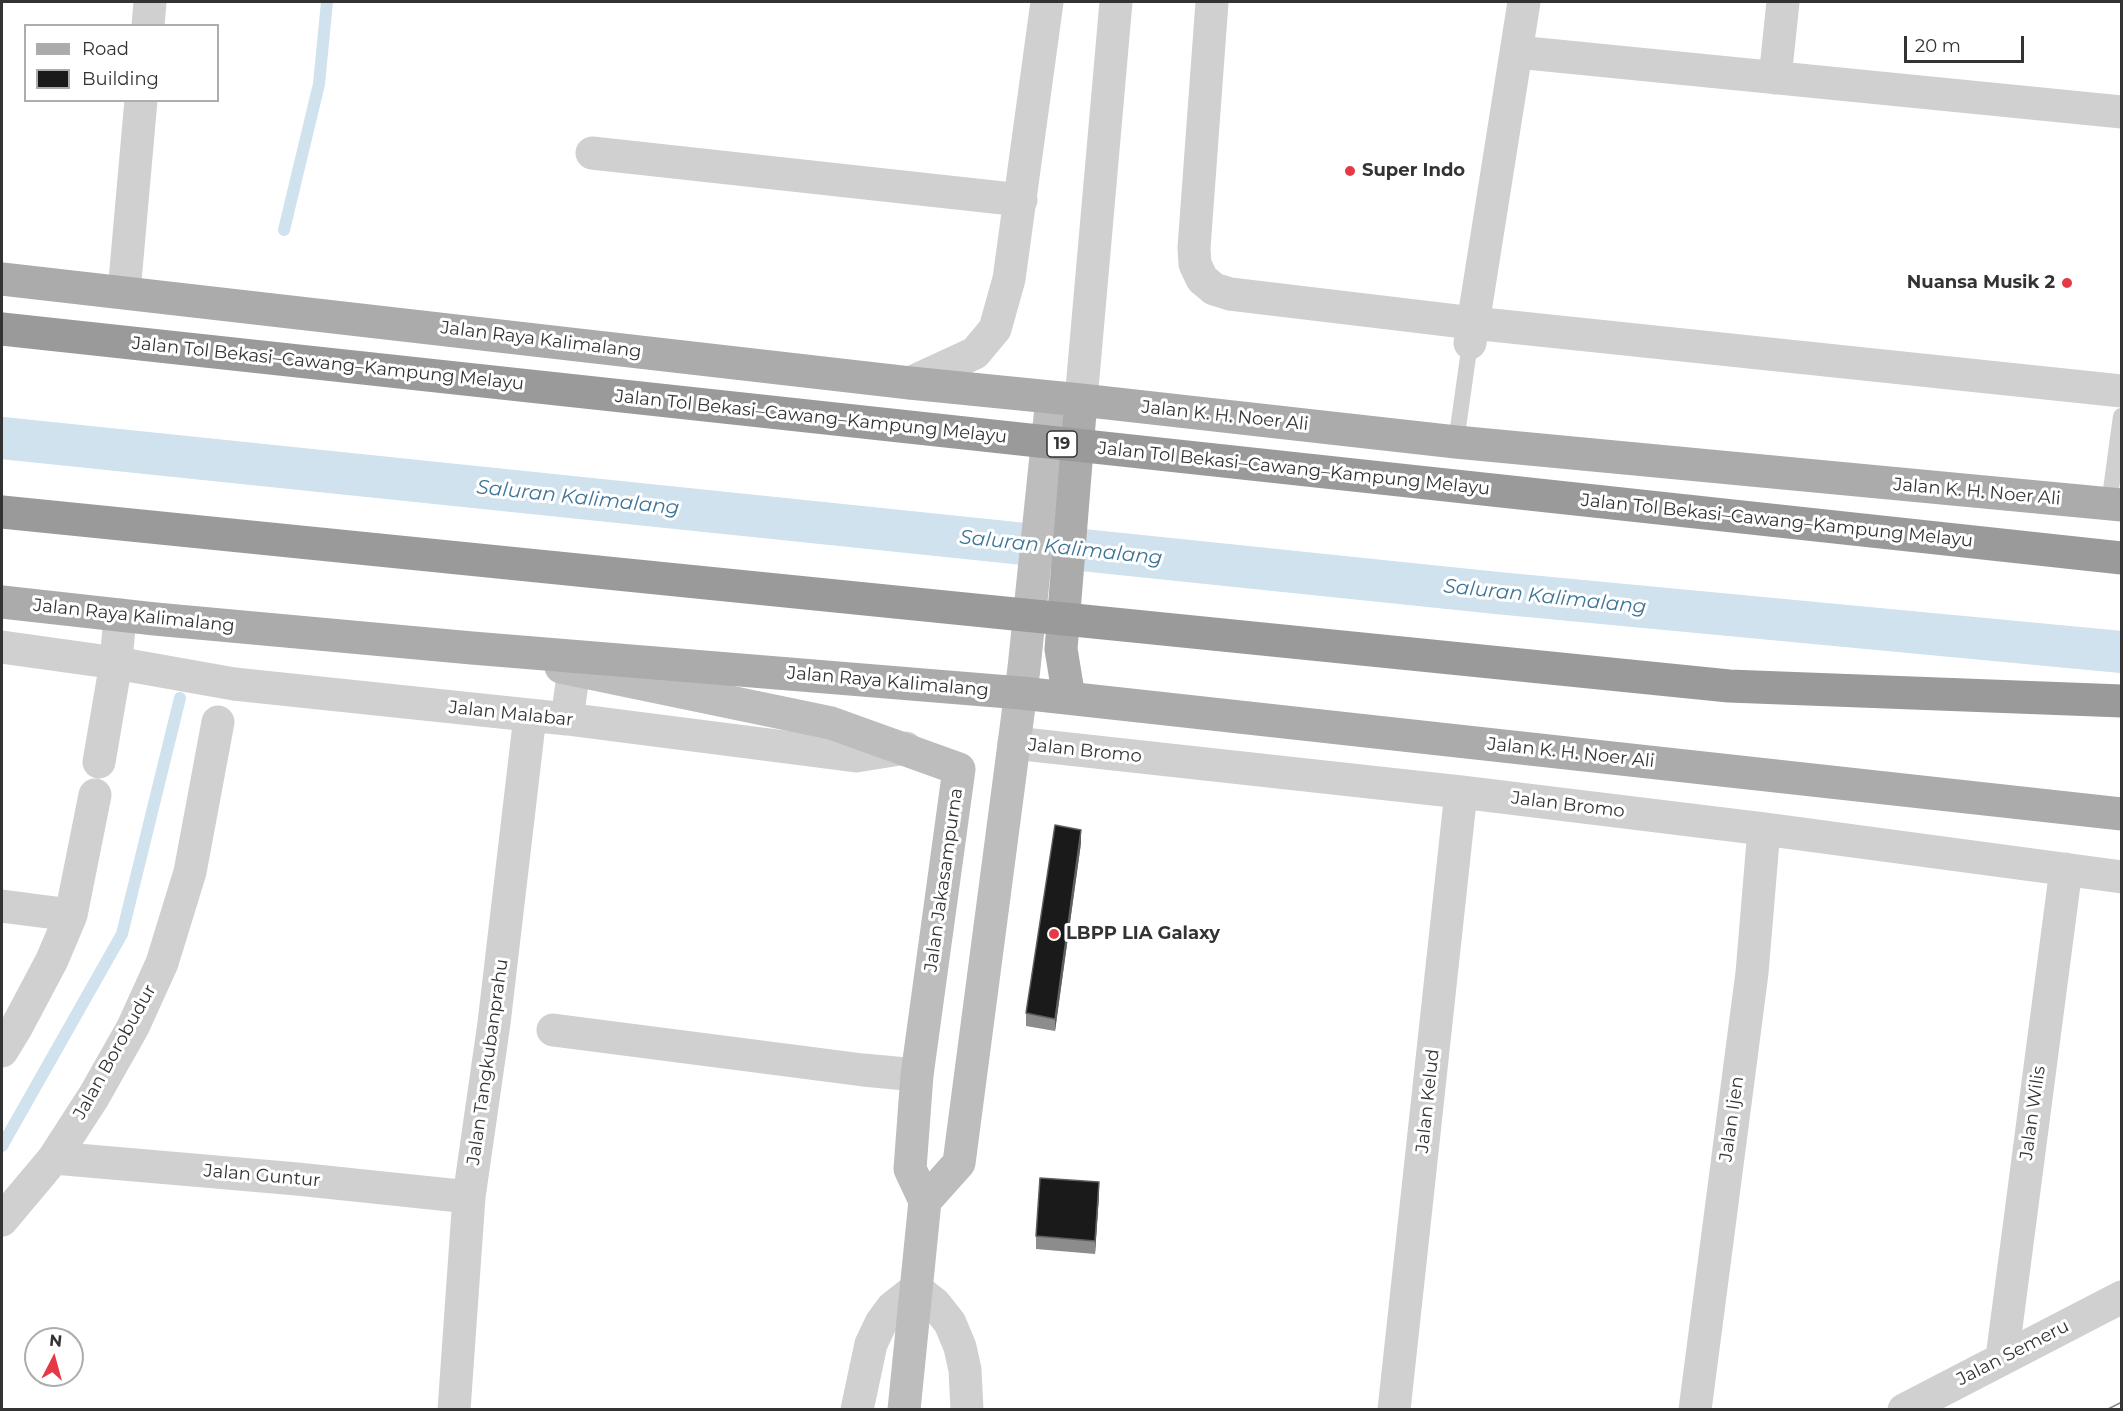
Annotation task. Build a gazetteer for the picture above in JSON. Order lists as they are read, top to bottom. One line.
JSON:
{"streets":{"highway":["Jalan Tol Bekasi–Cawang–Kampung Melayu","19"],"main road":["Jalan Raya Kalimalang","Jalan K. H. Noer Ali","Jalan Jakasampurna"],"street":["Jalan Malabar","Jalan Bromo","Jalan Borobudur","Jalan Tangkubanprahu","Jalan Kelud","Jalan Wilis","Jalan Ijen","Jalan Guntur","Jalan Semeru"]},"crossings":[["Jalan Raya Kalimalang","Jalan K. H. Noer Ali"],["Jalan Raya Kalimalang","Jalan Jakasampurna"],["Jalan Malabar","Jalan Jakasampurna"],["Jalan Malabar","Jalan Tangkubanprahu"],["Jalan Bromo","Jalan Kelud"],["Jalan Bromo","Jalan Wilis"],["Jalan Bromo","Jalan Ijen"],["Jalan Borobudur","Jalan Guntur"],["Jalan Tangkubanprahu","Jalan Guntur"],["Jalan Wilis","Jalan Semeru"]],"water":["Saluran Kalimalang"],"places":["Super Indo","Nuansa Musik 2","LBPP LIA Galaxy"],"legend":["Road","Building"],"scale_bar":"20 m","north":"top"}
